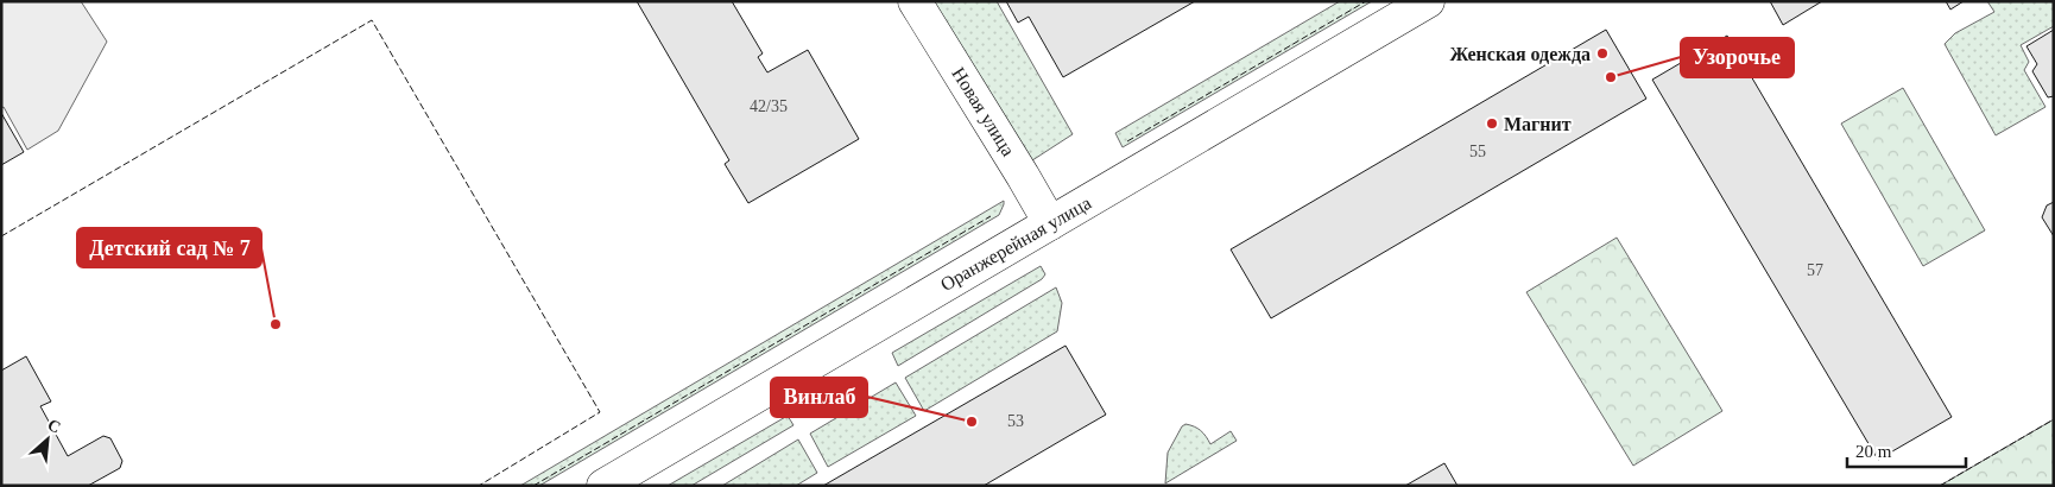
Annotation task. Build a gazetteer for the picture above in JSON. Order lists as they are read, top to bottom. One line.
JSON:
{"streets":{"street":["Новая улица","Оранжерейная улица"]},"crossings":[["Новая улица","Оранжерейная улица"]],"places":["Женская одежда","Узорочье","Магнит","Детский сад № 7","Винлаб"],"house_numbers":["42/35","55","57","53"],"scale_bar":"20 m","north":"top right"}
